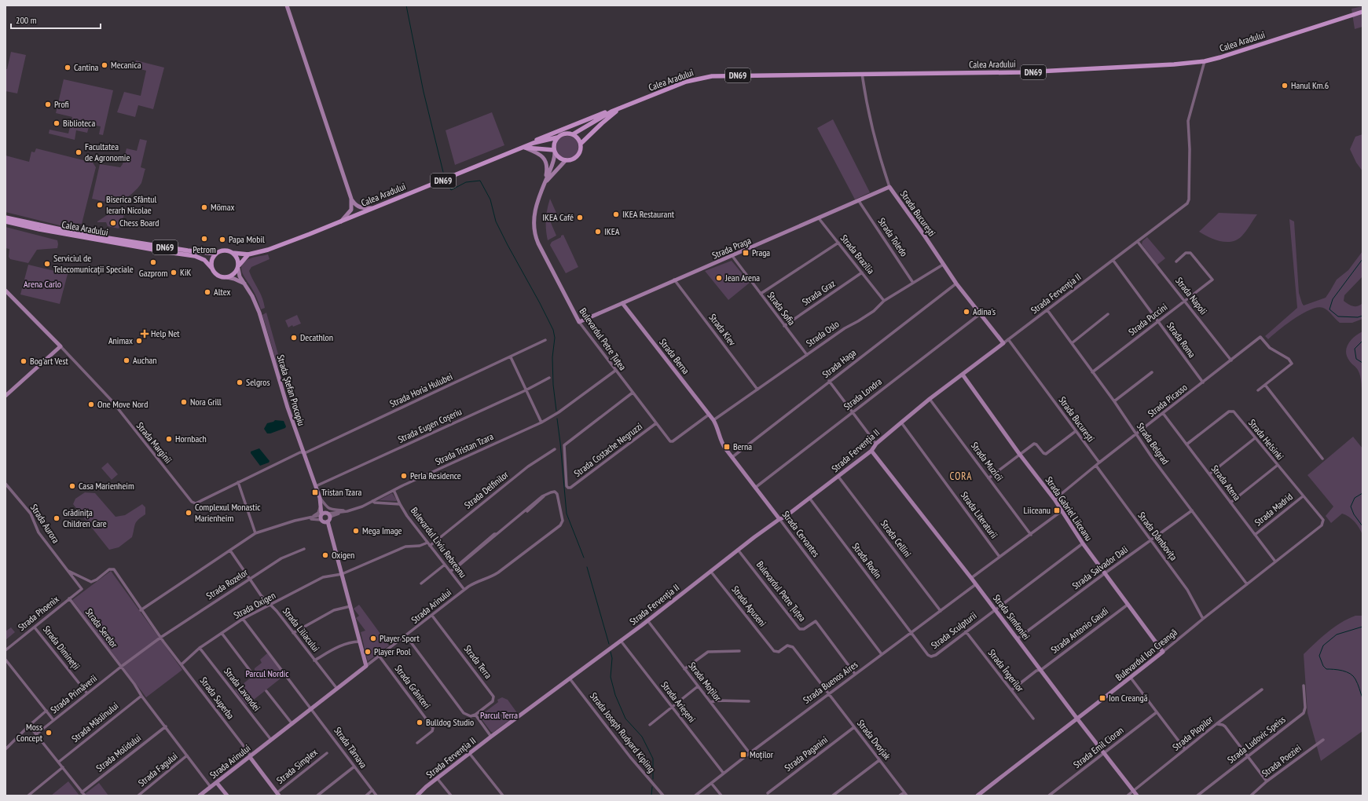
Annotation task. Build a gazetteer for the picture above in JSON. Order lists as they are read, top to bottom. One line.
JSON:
{"streets":{"main road":["Calea Aradului","DN69"],"street":["Strada București","Strada Toledo","Strada Praga","Strada Brazilia","Strada Graz","Strada Fervenția II","Strada Napoli","Strada Sofia","Strada Puccini","Strada Kiev","Strada Oslo","Bulevardul Petre Țuțea","Strada Roma","Strada Berna","Strada Haga","Strada Ștefan Procopiu","Strada Horia Hulubei","Strada Londra","Strada Picasso","Strada Eugen Coșeriu","Strada Helsinki","Strada Marginii","Strada Belgrad","Strada Tristan Tzara","Strada Costache Negruzzi","Strada Muzicii","Strada Atena","Strada Delfinilor","Strada Gabriel Liiceanu","Strada Madrid","Strada Literaturii","Strada Aurora","Strada Cervantes","Strada Dâmbovița","Strada Cellini","Bulevardul Liviu Rebreanu","Strada Rodin","Strada Salvador Dali","Strada Rozelor","Strada Oxigen","Strada Arinului","Strada Apuseni","Strada Phoenix","Strada Simfoniei","Strada Serelor","Strada Liliacului","Strada Sculpturii","Strada Antonio Gaudi","Strada Dimineții","Bulevardul Ion Creangă","Strada Terra","Strada Îngerilor","Strada Moților","Strada Buenos Aires","Strada Grăniceri","Strada Lavandei","Strada Primăverii","Strada Superba","Strada Arieșeni","Strada Măslinului","Strada Joseph Rudyard Kipling","Strada Plopilor","Strada Dvorjak","Strada Ludovic Speiss","Strada Târnava","Strada Emil Cioran","Strada Molidului","Strada Paganini","Strada Poeziei","Strada Simplex","Strada Fagului"]},"crossings":[["Calea Aradului","DN69"],["Calea Aradului","Strada București"],["Calea Aradului","Strada Fervenția II"],["Calea Aradului","Bulevardul Petre Țuțea"],["Calea Aradului","Strada Ștefan Procopiu"],["DN69","Bulevardul Petre Țuțea"],["DN69","Strada Ștefan Procopiu"],["Strada București","Strada Praga"],["Strada București","Strada Fervenția II"],["Strada București","Strada Oslo"],["Strada București","Strada Haga"],["Strada București","Strada Londra"],["Strada București","Strada Picasso"],["Strada Toledo","Strada Praga"],["Strada Toledo","Strada Oslo"],["Strada Praga","Strada Brazilia"],["Strada Praga","Strada Sofia"],["Strada Praga","Strada Kiev"],["Strada Praga","Bulevardul Petre Țuțea"],["Strada Praga","Strada Berna"],["Strada Brazilia","Strada Graz"],["Strada Brazilia","Strada Oslo"],["Strada Graz","Strada Sofia"],["Strada Fervenția II","Strada Napoli"],["Strada Fervenția II","Bulevardul Petre Țuțea"],["Strada Fervenția II","Strada Roma"],["Strada Fervenția II","Strada Belgrad"],["Strada Fervenția II","Strada Muzicii"],["Strada Fervenția II","Strada Gabriel Liiceanu"],["Strada Fervenția II","Strada Literaturii"],["Strada Fervenția II","Strada Cervantes"],["Strada Fervenția II","Strada Cellini"],["Strada Fervenția II","Strada Rodin"],["Strada Fervenția II","Strada Apuseni"],["Strada Fervenția II","Strada Simfoniei"],["Strada Fervenția II","Strada Moților"],["Strada Fervenția II","Strada Arieșeni"],["Strada Fervenția II","Strada Joseph Rudyard Kipling"],["Strada Napoli","Strada Puccini"],["Strada Napoli","Strada Picasso"],["Strada Sofia","Strada Oslo"],["Strada Puccini","Strada Roma"],["Strada Puccini","Strada Belgrad"],["Strada Kiev","Strada Oslo"],["Strada Oslo","Strada Berna"],["Strada Oslo","Strada Cervantes"],["Bulevardul Petre Țuțea","Strada Berna"],["Bulevardul Petre Țuțea","Strada Tristan Tzara"],["Bulevardul Petre Țuțea","Strada Costache Negruzzi"],["Bulevardul Petre Țuțea","Strada Buenos Aires"],["Strada Roma","Strada Picasso"],["Strada Berna","Strada Cervantes"],["Strada Haga","Strada Cervantes"],["Strada Ștefan Procopiu","Strada Horia Hulubei"],["Strada Ștefan Procopiu","Strada Eugen Coșeriu"],["Strada Ștefan Procopiu","Strada Marginii"],["Strada Ștefan Procopiu","Strada Tristan Tzara"],["Strada Horia Hulubei","Strada Marginii"],["Strada Londra","Strada Cervantes"],["Strada Picasso","Strada Belgrad"],["Strada Picasso","Strada Atena"],["Strada Picasso","Strada Gabriel Liiceanu"],["Strada Picasso","Strada Dâmbovița"],["Strada Helsinki","Strada Atena"],["Strada Helsinki","Strada Madrid"],["Strada Helsinki","Bulevardul Ion Creangă"],["Strada Belgrad","Strada Salvador Dali"],["Strada Belgrad","Bulevardul Ion Creangă"],["Strada Tristan Tzara","Bulevardul Liviu Rebreanu"],["Strada Tristan Tzara","Strada Liliacului"],["Strada Tristan Tzara","Strada Superba"],["Strada Atena","Strada Madrid"],["Strada Atena","Bulevardul Ion Creangă"],["Strada Delfinilor","Bulevardul Liviu Rebreanu"],["Strada Gabriel Liiceanu","Strada Salvador Dali"],["Strada Gabriel Liiceanu","Strada Sculpturii"],["Strada Gabriel Liiceanu","Strada Antonio Gaudi"],["Strada Gabriel Liiceanu","Bulevardul Ion Creangă"],["Strada Aurora","Strada Phoenix"],["Strada Aurora","Strada Superba"],["Strada Cervantes","Strada Buenos Aires"],["Strada Dâmbovița","Strada Salvador Dali"],["Strada Dâmbovița","Bulevardul Ion Creangă"],["Strada Cellini","Strada Buenos Aires"],["Bulevardul Liviu Rebreanu","Strada Oxigen"],["Bulevardul Liviu Rebreanu","Strada Arinului"],["Strada Rodin","Strada Sculpturii"],["Strada Rodin","Strada Buenos Aires"],["Strada Salvador Dali","Strada Simfoniei"],["Strada Rozelor","Strada Serelor"],["Strada Rozelor","Strada Liliacului"],["Strada Rozelor","Strada Primăverii"],["Strada Rozelor","Strada Superba"],["Strada Oxigen","Strada Liliacului"],["Strada Oxigen","Strada Lavandei"],["Strada Oxigen","Strada Superba"],["Strada Oxigen","Strada Târnava"],["Strada Arinului","Strada Serelor"],["Strada Arinului","Strada Liliacului"],["Strada Arinului","Strada Terra"],["Strada Arinului","Strada Grăniceri"],["Strada Arinului","Strada Lavandei"],["Strada Arinului","Strada Superba"],["Strada Arinului","Strada Târnava"],["Strada Apuseni","Strada Dvorjak"],["Strada Phoenix","Strada Serelor"],["Strada Phoenix","Strada Dimineții"],["Strada Simfoniei","Strada Sculpturii"],["Strada Simfoniei","Strada Antonio Gaudi"],["Strada Simfoniei","Bulevardul Ion Creangă"],["Strada Simfoniei","Strada Buenos Aires"],["Strada Simfoniei","Strada Plopilor"],["Strada Simfoniei","Strada Emil Cioran"],["Strada Serelor","Strada Primăverii"],["Strada Serelor","Strada Măslinului"],["Strada Serelor","Strada Molidului"],["Strada Serelor","Strada Fagului"],["Strada Sculpturii","Strada Îngerilor"],["Strada Sculpturii","Strada Buenos Aires"],["Strada Antonio Gaudi","Strada Îngerilor"],["Strada Dimineții","Strada Primăverii"],["Strada Moților","Strada Buenos Aires"],["Strada Buenos Aires","Strada Arieșeni"],["Strada Buenos Aires","Strada Dvorjak"],["Strada Superba","Strada Simplex"],["Strada Dvorjak","Strada Paganini"]],"districts":["CORA"],"parks":["Arena Carlo","Parcul Nordic","Parcul Terra"],"places":{"other":["Mecanica","Cantina","Hanul Km.6","Profi","Biblioteca","Facultatea de Agronomie","Biserica Sfântul Ierarh Nicolae","Mömax","IKEA Restaurant","IKEA Café","Chess Board","IKEA","Petrom","Papa Mobil","Gazprom","Serviciul de Telecomunicații Speciale","KiK","Jean Arena","Altex","Adina's","Decathlon","Animax","Auchan","Bog'art Vest","Selgros","Nora Grill","One Move Nord","Hornbach","Perla Residence","Casa Marienheim","Complexul Monastic Marienheim","Grădinița Children Care","Mega Image","Oxigen","Player Sport","Player Pool","Bulldog Studio","Moss Concept"],"transit":["Praga","Berna","Tristan Tzara","Liiceanu","Ion Creangă","Moților"],"health":["Help Net"]},"scale_bar":"200 m"}
